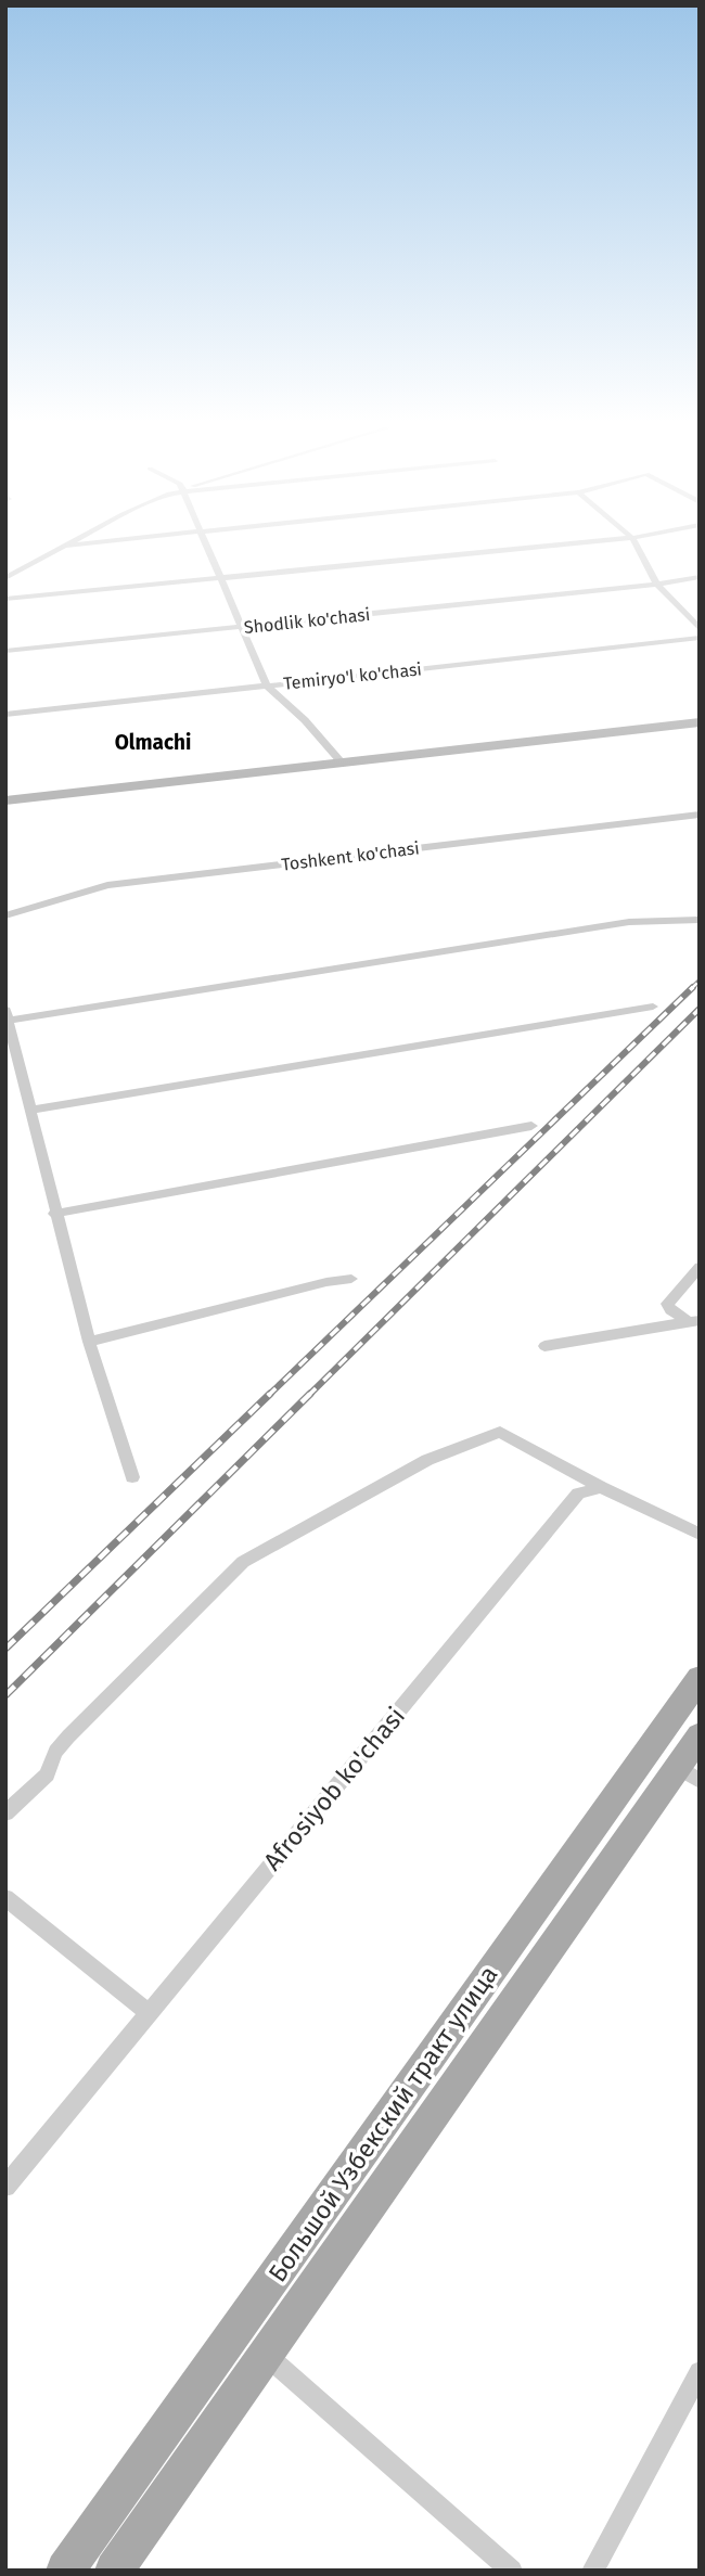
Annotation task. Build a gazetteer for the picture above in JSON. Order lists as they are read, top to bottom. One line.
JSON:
{"streets":{"main road":["Большой Узбекский тракт улица"],"street":["Shodlik ko'chasi","Temiryo'l ko'chasi","Toshkent ko'chasi","Afrosiyob ko'chasi"]},"districts":["Olmachi"]}
